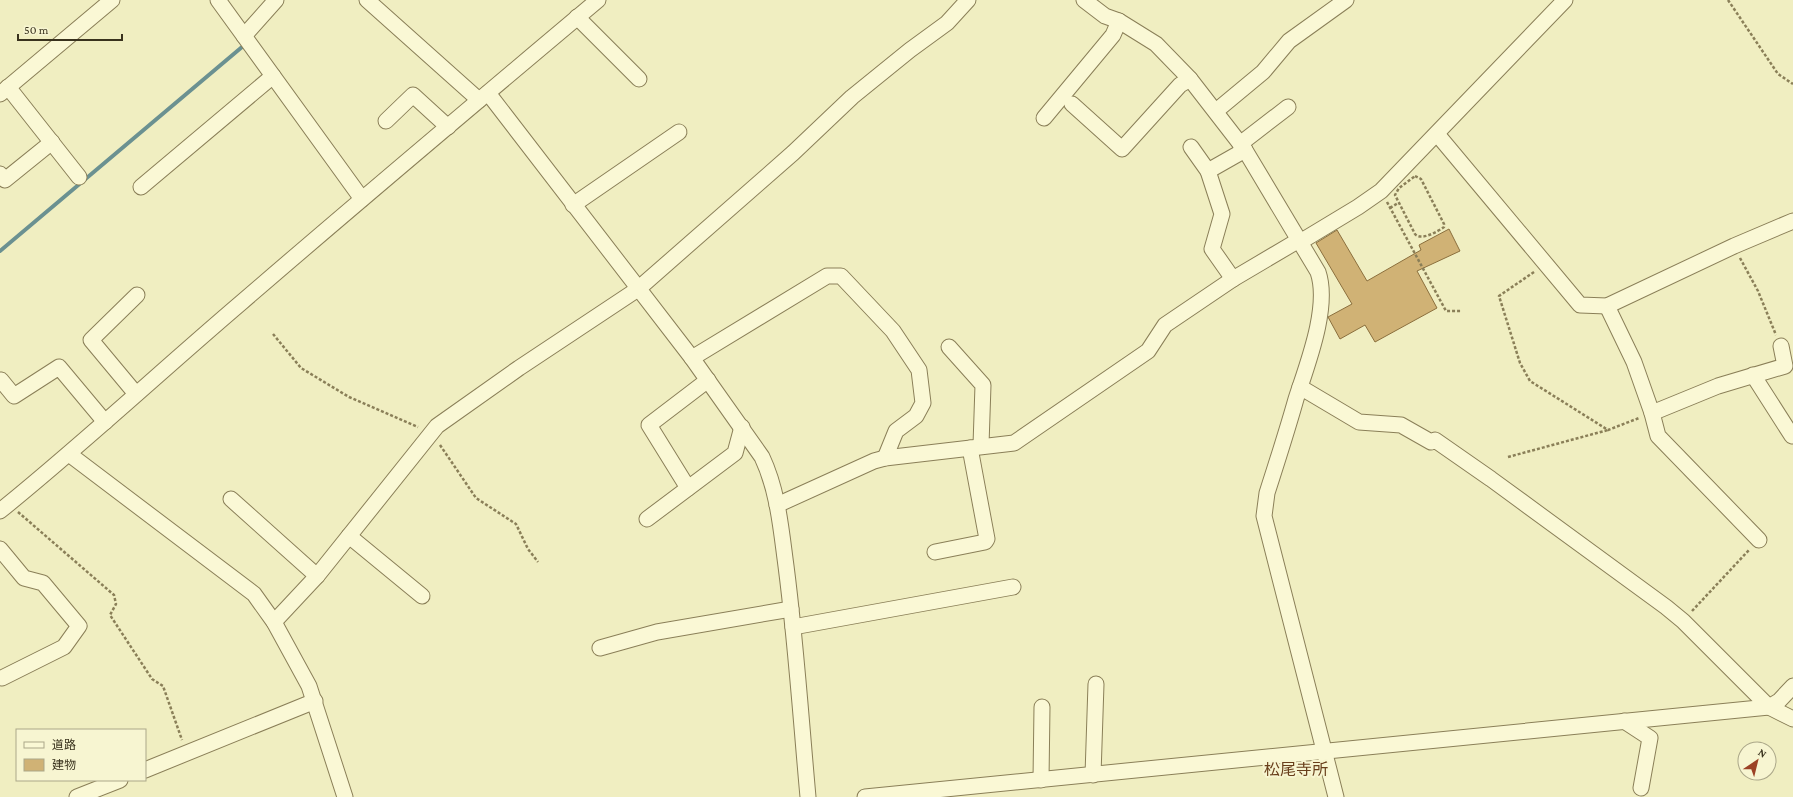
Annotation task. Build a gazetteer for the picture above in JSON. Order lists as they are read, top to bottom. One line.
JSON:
{"districts":["松尾寺所"],"legend":["道路","建物"],"scale_bar":"50 m","north":"top right"}
